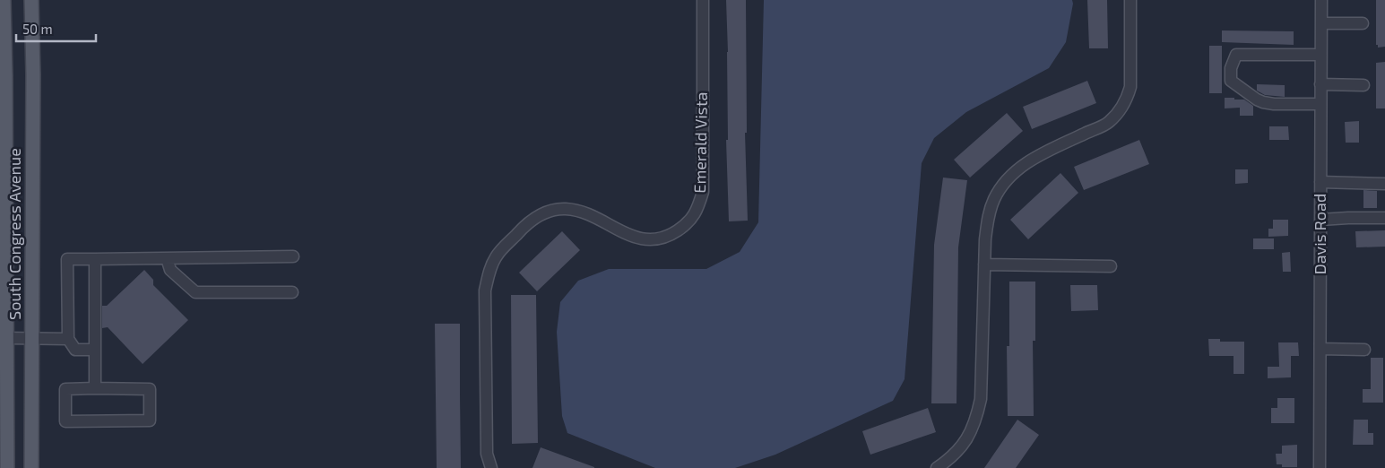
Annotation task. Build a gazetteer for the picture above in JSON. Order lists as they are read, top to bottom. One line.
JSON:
{"streets":{"main road":["South Congress Avenue"],"street":["Emerald Vista","Davis Road"]},"scale_bar":"50 m"}
